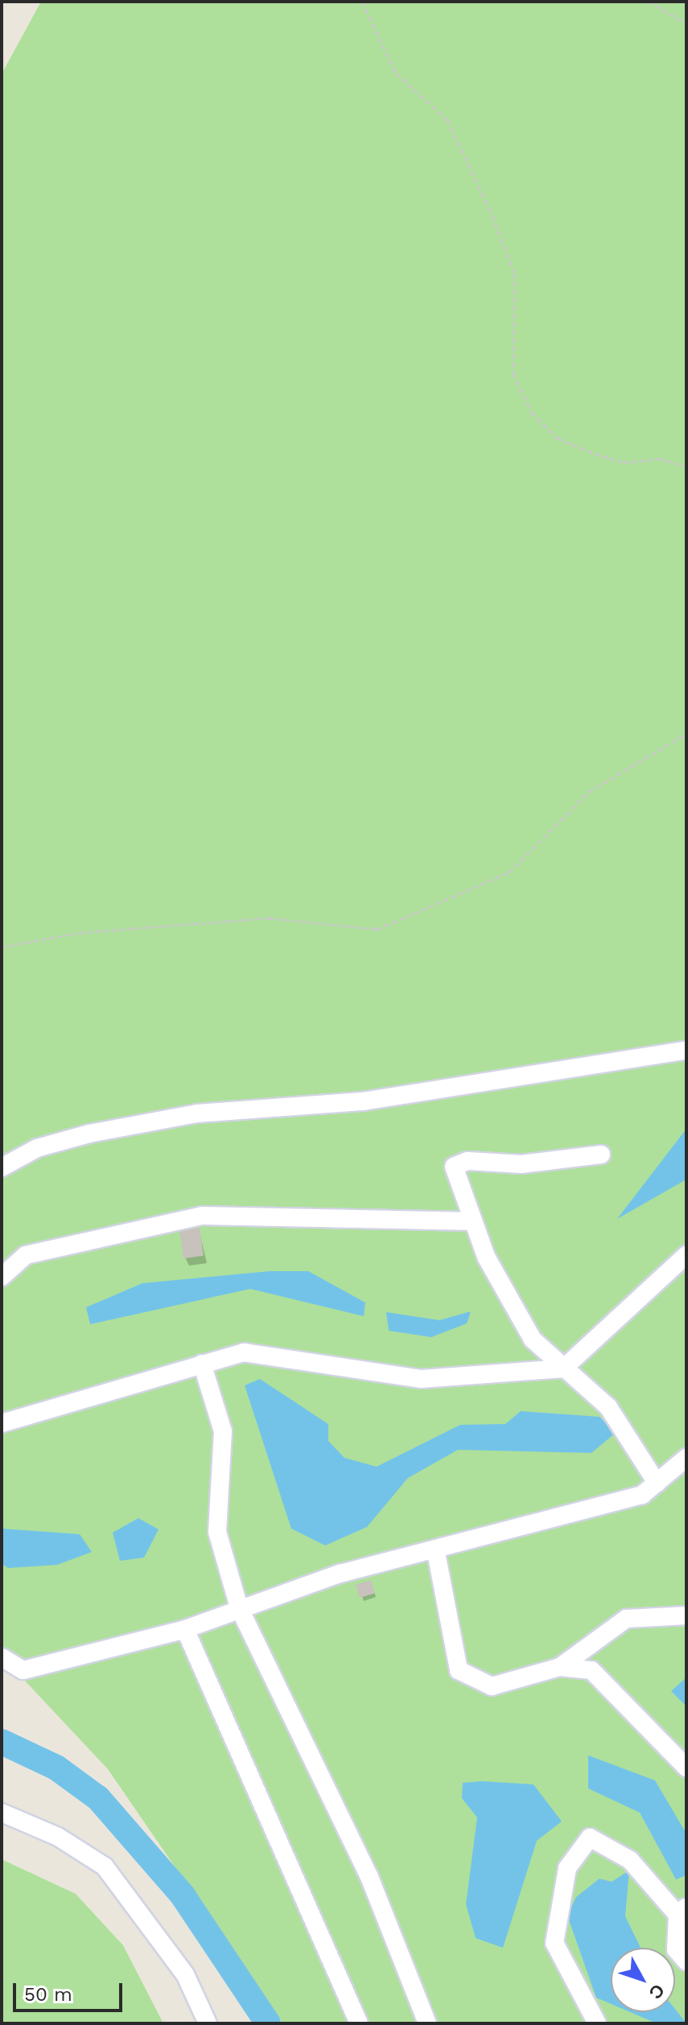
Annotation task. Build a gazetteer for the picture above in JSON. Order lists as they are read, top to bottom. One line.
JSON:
{"scale_bar":"50 m","north":"bottom right"}
